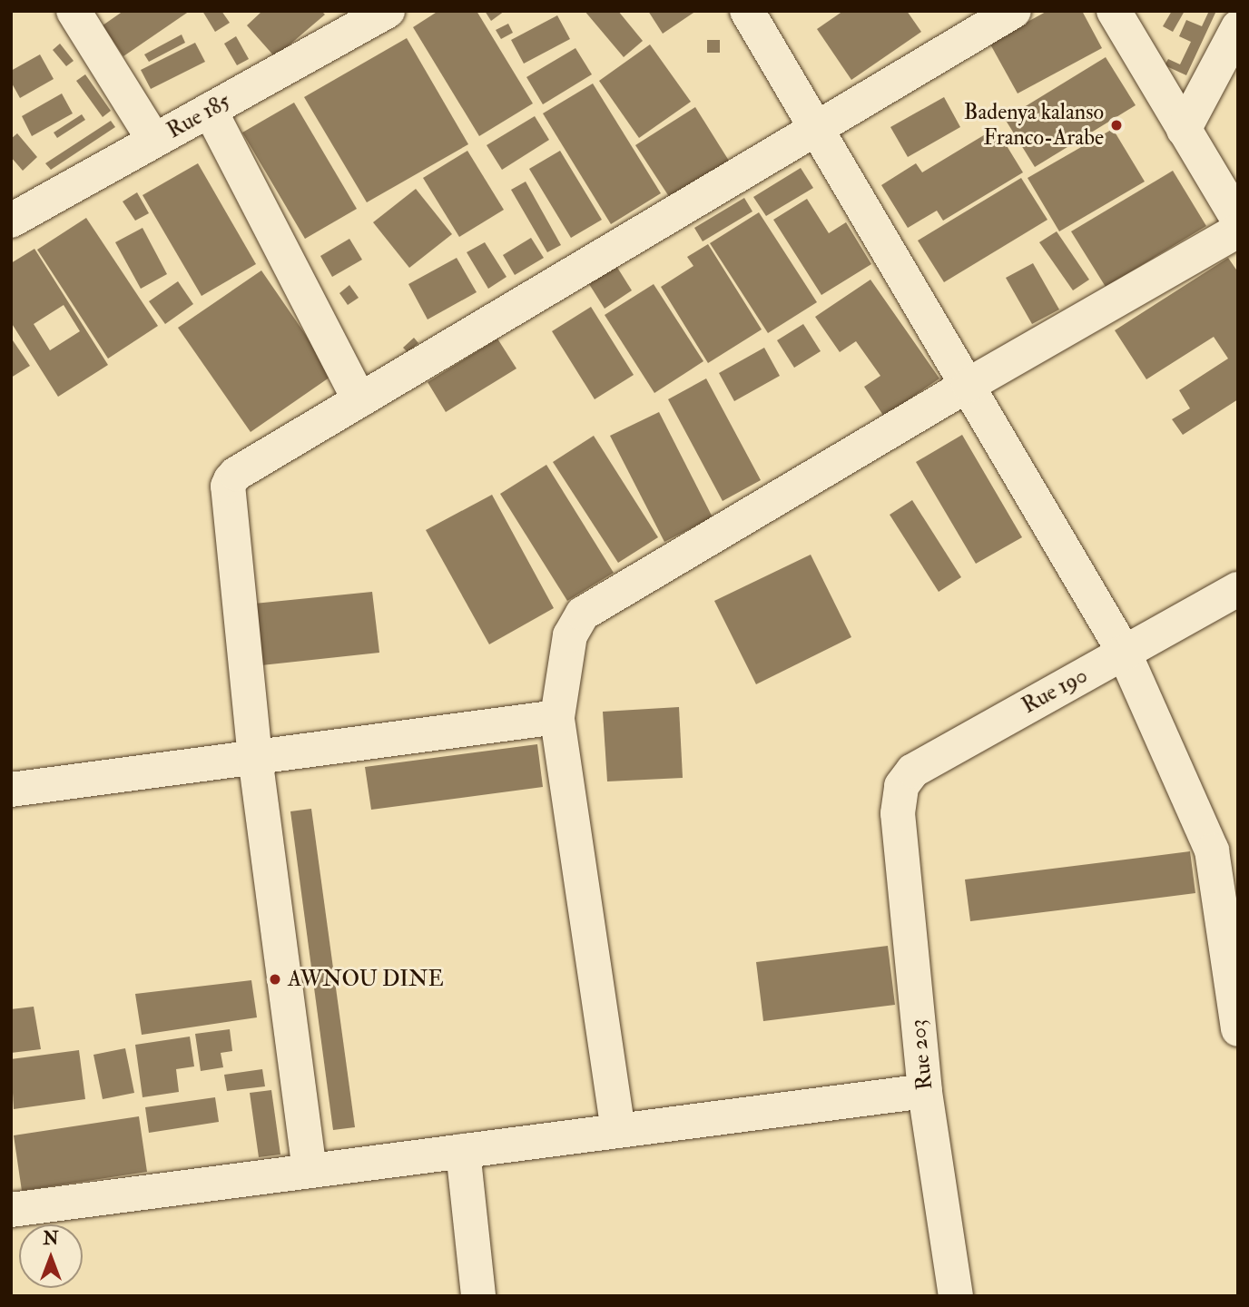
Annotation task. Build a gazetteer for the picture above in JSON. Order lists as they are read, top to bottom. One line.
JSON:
{"streets":{"street":["Rue 185","Rue 190","Rue 203"]},"crossings":[["Rue 190","Rue 203"]],"places":["Badenya kalanso Franco-Arabe","AWNOU DINE"],"north":"top"}
